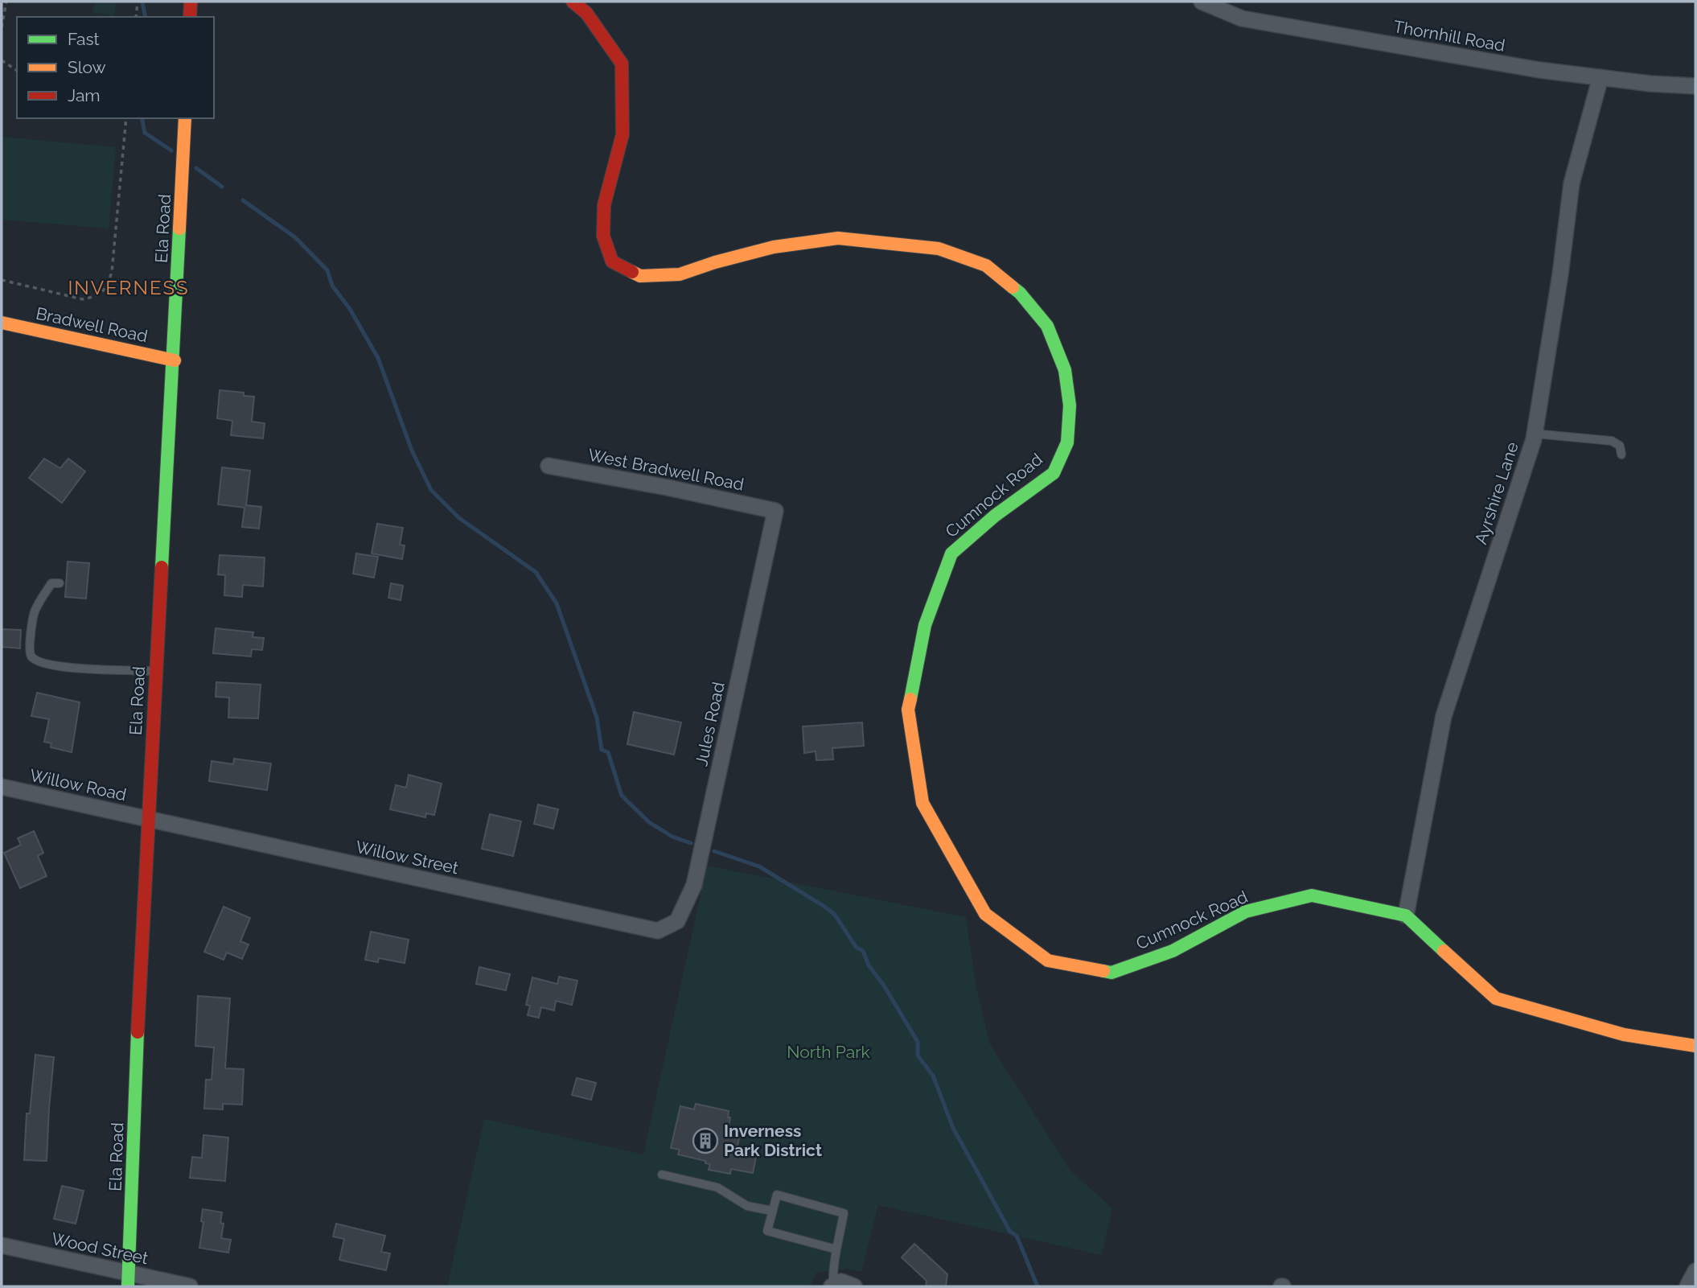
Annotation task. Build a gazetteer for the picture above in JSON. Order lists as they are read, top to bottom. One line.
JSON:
{"streets":{"street":["Thornhill Road","Ela Road","Bradwell Road","West Bradwell Road","Ayrshire Lane","Cumnock Road","Jules Road","Willow Road","Willow Street","Wood Street"]},"crossings":[["Thornhill Road","Ayrshire Lane"],["Ela Road","Bradwell Road"],["Ela Road","Willow Road"],["Ela Road","Willow Street"],["Ela Road","Wood Street"],["West Bradwell Road","Jules Road"],["Ayrshire Lane","Cumnock Road"],["Jules Road","Willow Street"],["Willow Road","Willow Street"]],"districts":["INVERNESS"],"parks":["North Park"],"places":{"building":["Inverness Park District"]},"legend":["Fast","Slow","Jam"]}
